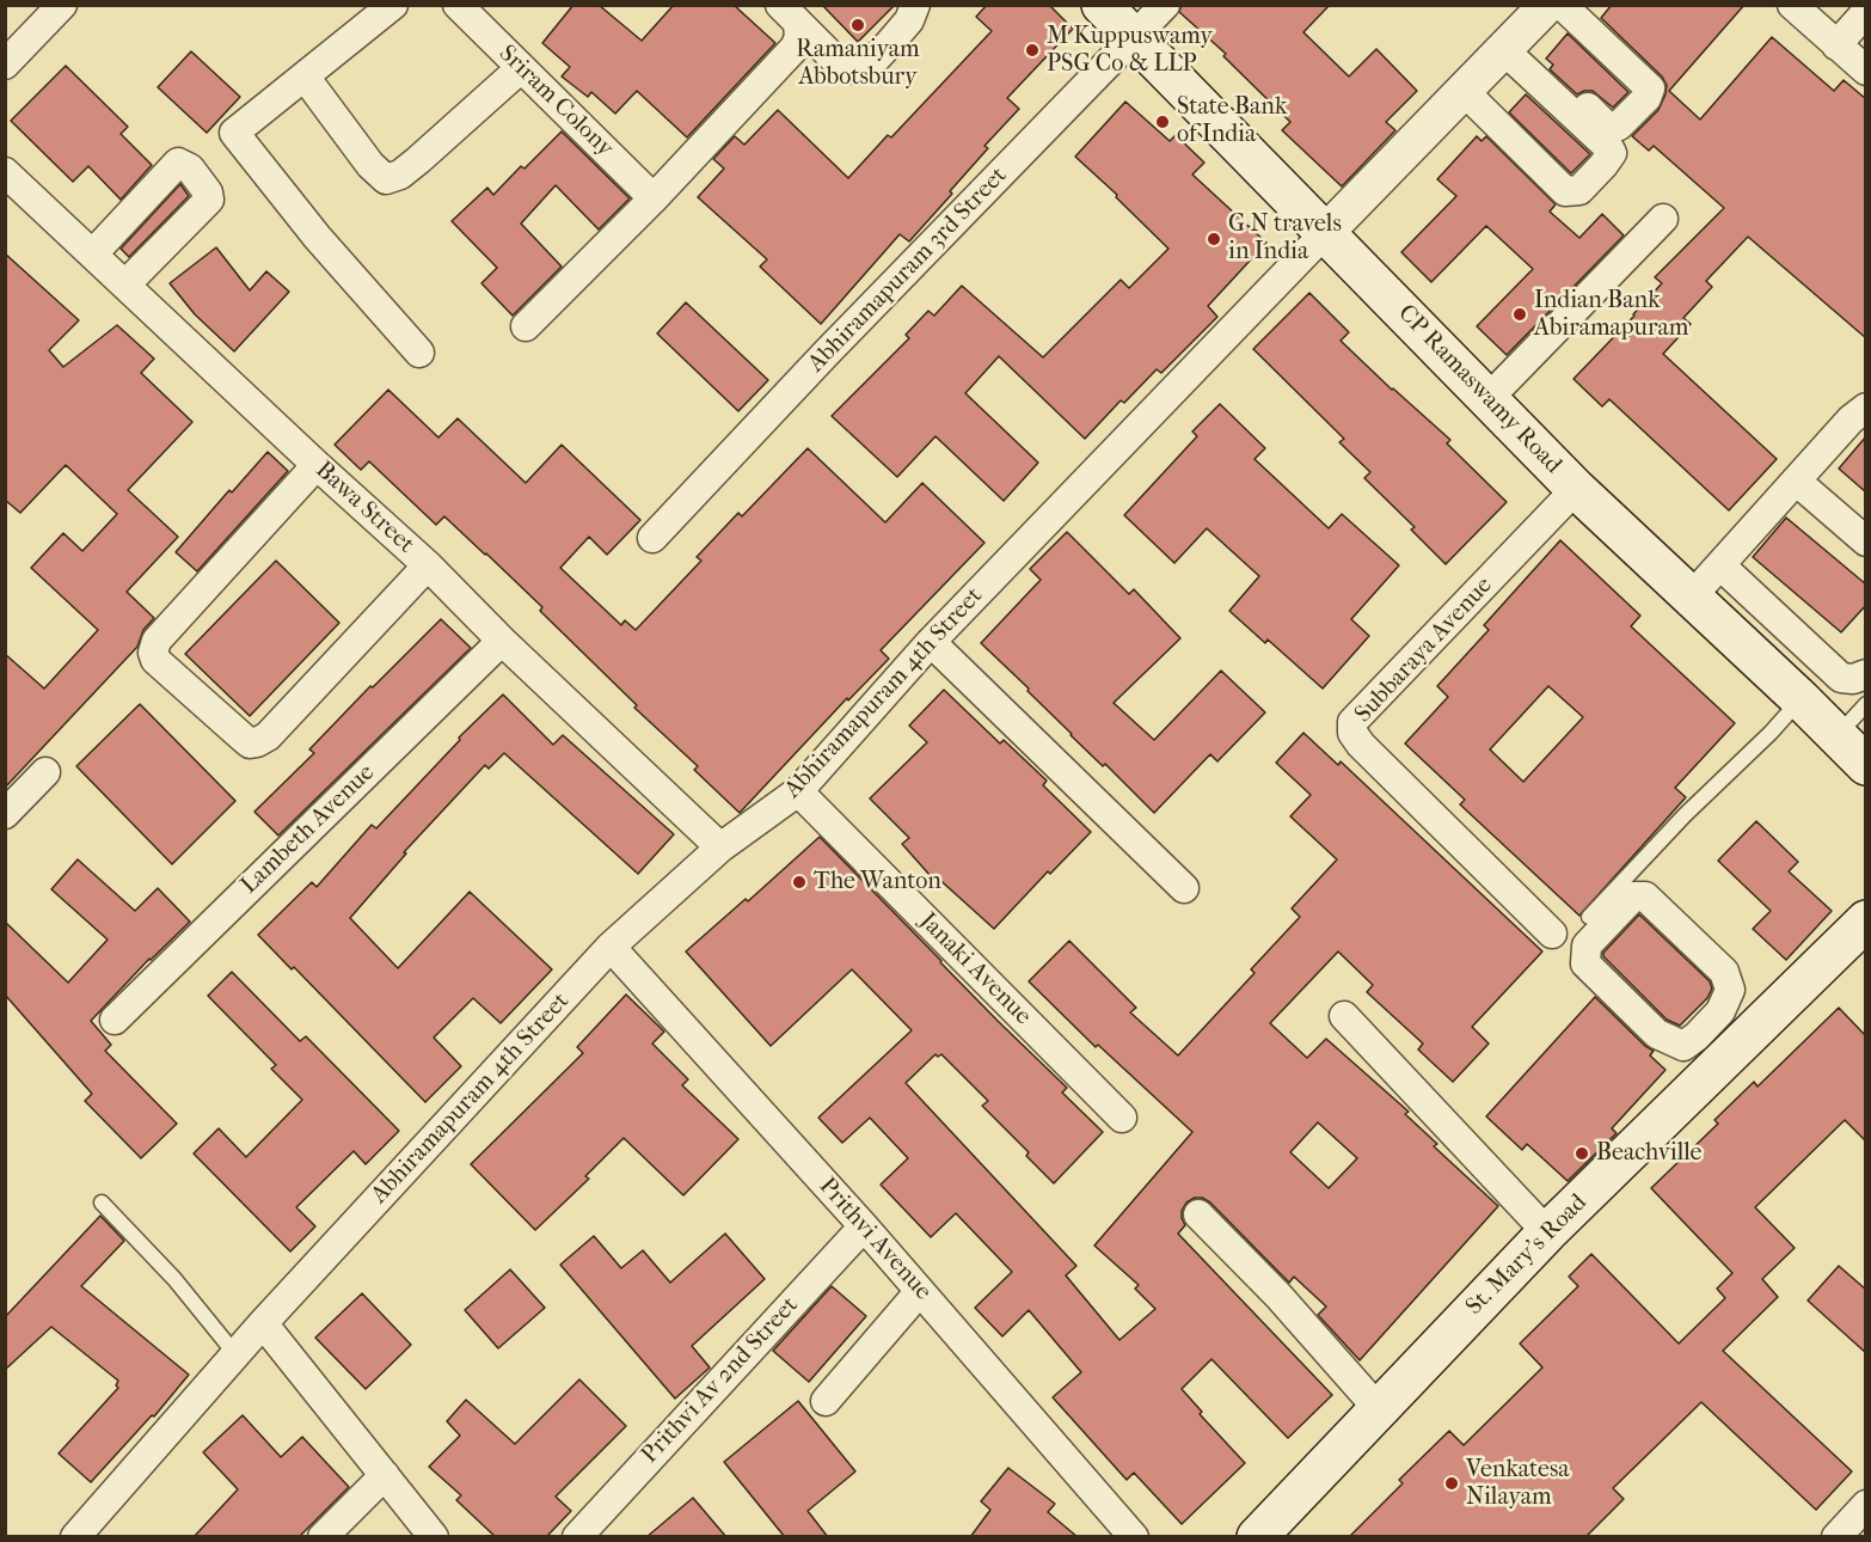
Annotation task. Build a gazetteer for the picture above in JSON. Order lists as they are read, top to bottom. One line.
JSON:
{"streets":{"main road":["CP Ramaswamy Road","St. Mary's Road"],"street":["Sriram Colony","Abhiramapuram 3rd Street","Bawa Street","Subbaraya Avenue","Abhiramapuram 4th Street","Lambeth Avenue","Janaki Avenue","Prithvi Avenue","Prithvi Av 2nd Street"]},"crossings":[["Abhiramapuram 3rd Street","CP Ramaswamy Road"],["CP Ramaswamy Road","Subbaraya Avenue"],["CP Ramaswamy Road","Abhiramapuram 4th Street"],["Bawa Street","Abhiramapuram 4th Street"],["Bawa Street","Lambeth Avenue"],["Abhiramapuram 4th Street","Janaki Avenue"],["Abhiramapuram 4th Street","Prithvi Avenue"],["Prithvi Avenue","Prithvi Av 2nd Street"]],"places":["Ramaniyam Abbotsbury","M Kuppuswamy PSG Co & LLP","State Bank of India","G N travels in India","Indian Bank Abiramapuram","The Wanton","Beachville","Venkatesa Nilayam"]}
